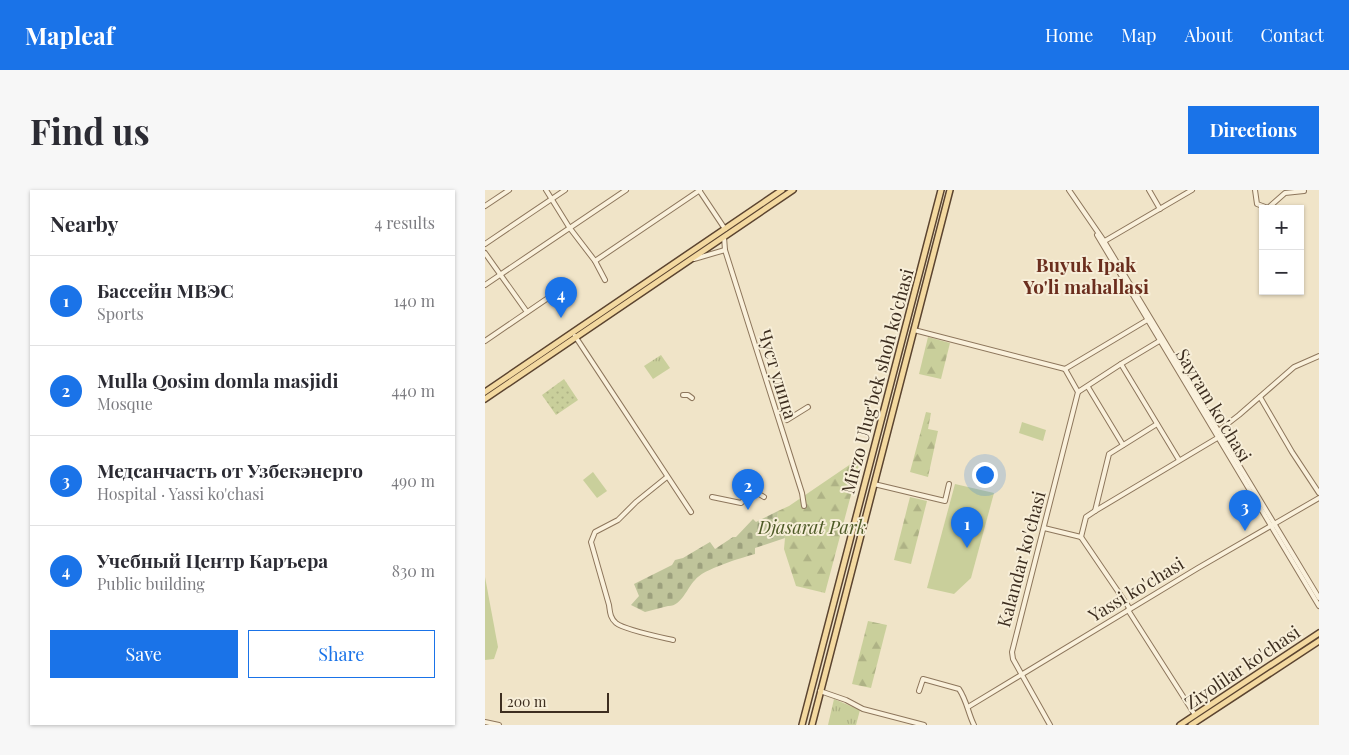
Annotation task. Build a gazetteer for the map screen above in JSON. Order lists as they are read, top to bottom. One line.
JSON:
{"streets":{"main road":["Mirzo Ulug'bek shoh ko'chasi","Ziyolilar ko'chasi"],"street":["Чуст улица","Sayram ko'chasi","Kalandar ko'chasi","Yassi ko'chasi"]},"crossings":[["Sayram ko'chasi","Yassi ko'chasi"],["Kalandar ko'chasi","Yassi ko'chasi"]],"districts":["Buyuk Ipak Yo'li mahallasi"],"parks":["Djasarat Park"],"scale_bar":"200 m","page":{"header":"Mapleaf","nav":["Home","Map","About","Contact"],"buttons":["Directions",["Save","Share"]],"title":"Find us","heading":["Nearby","4 results"],"map_buttons":["+","−"],"list":[{"mark":"1","name":"Бассейн МВЭС","note":"Sports","value":"140 m"},{"mark":"2","name":"Mulla Qosim domla masjidi","note":"Mosque","value":"440 m"},{"mark":"3","name":"Медсанчасть от Узбекэнерго","note":"Hospital · Yassi ko'chasi","value":"490 m"},{"mark":"4","name":"Учебный Центр Каръера","note":"Public building","value":"830 m"}],"pins":["4","2","3","1"],"scale":"200 m"}}
